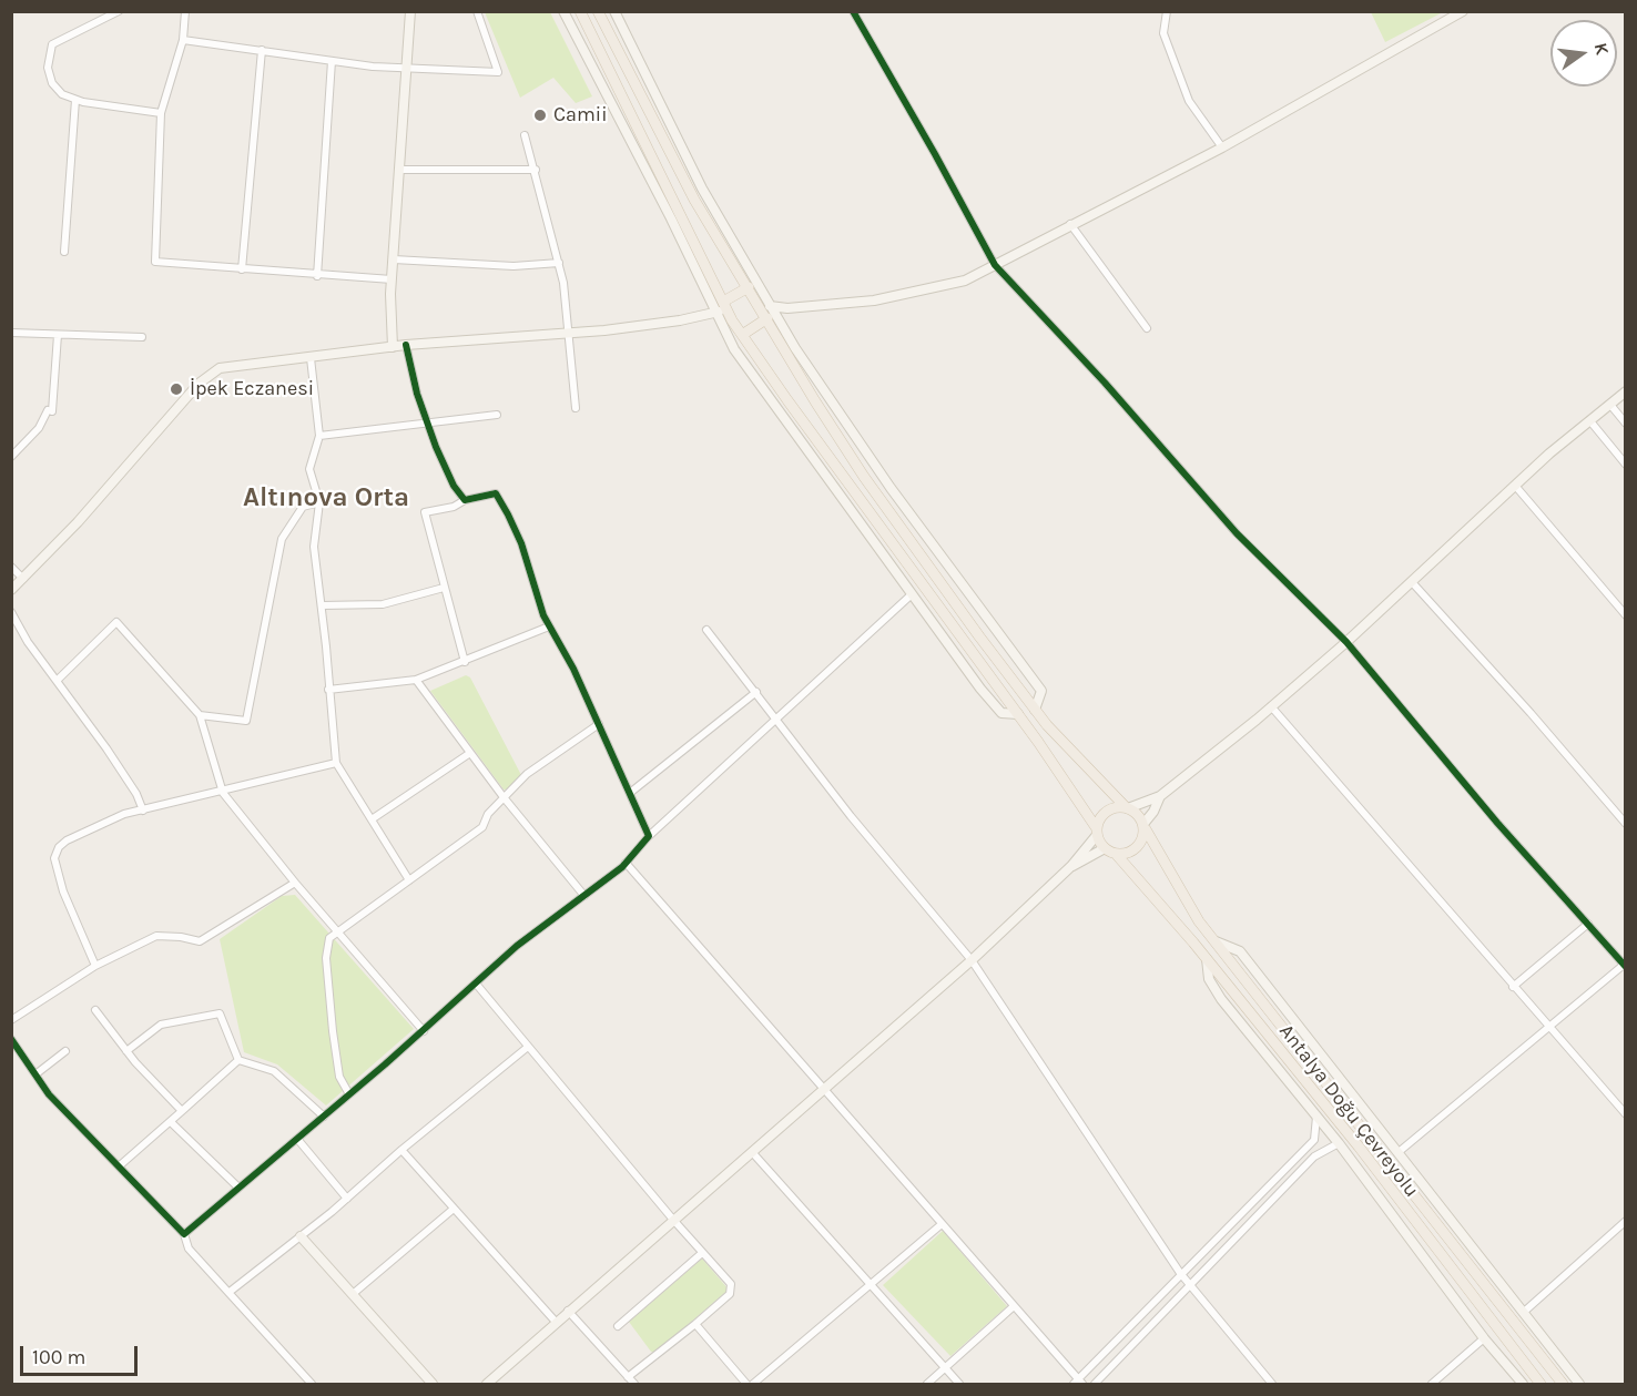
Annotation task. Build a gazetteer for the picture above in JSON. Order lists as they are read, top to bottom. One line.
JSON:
{"streets":{"main road":["Antalya Doğu Çevreyolu"]},"districts":["Altınova Orta"],"places":["Camii","İpek Eczanesi"],"scale_bar":"100 m","north":"right"}
